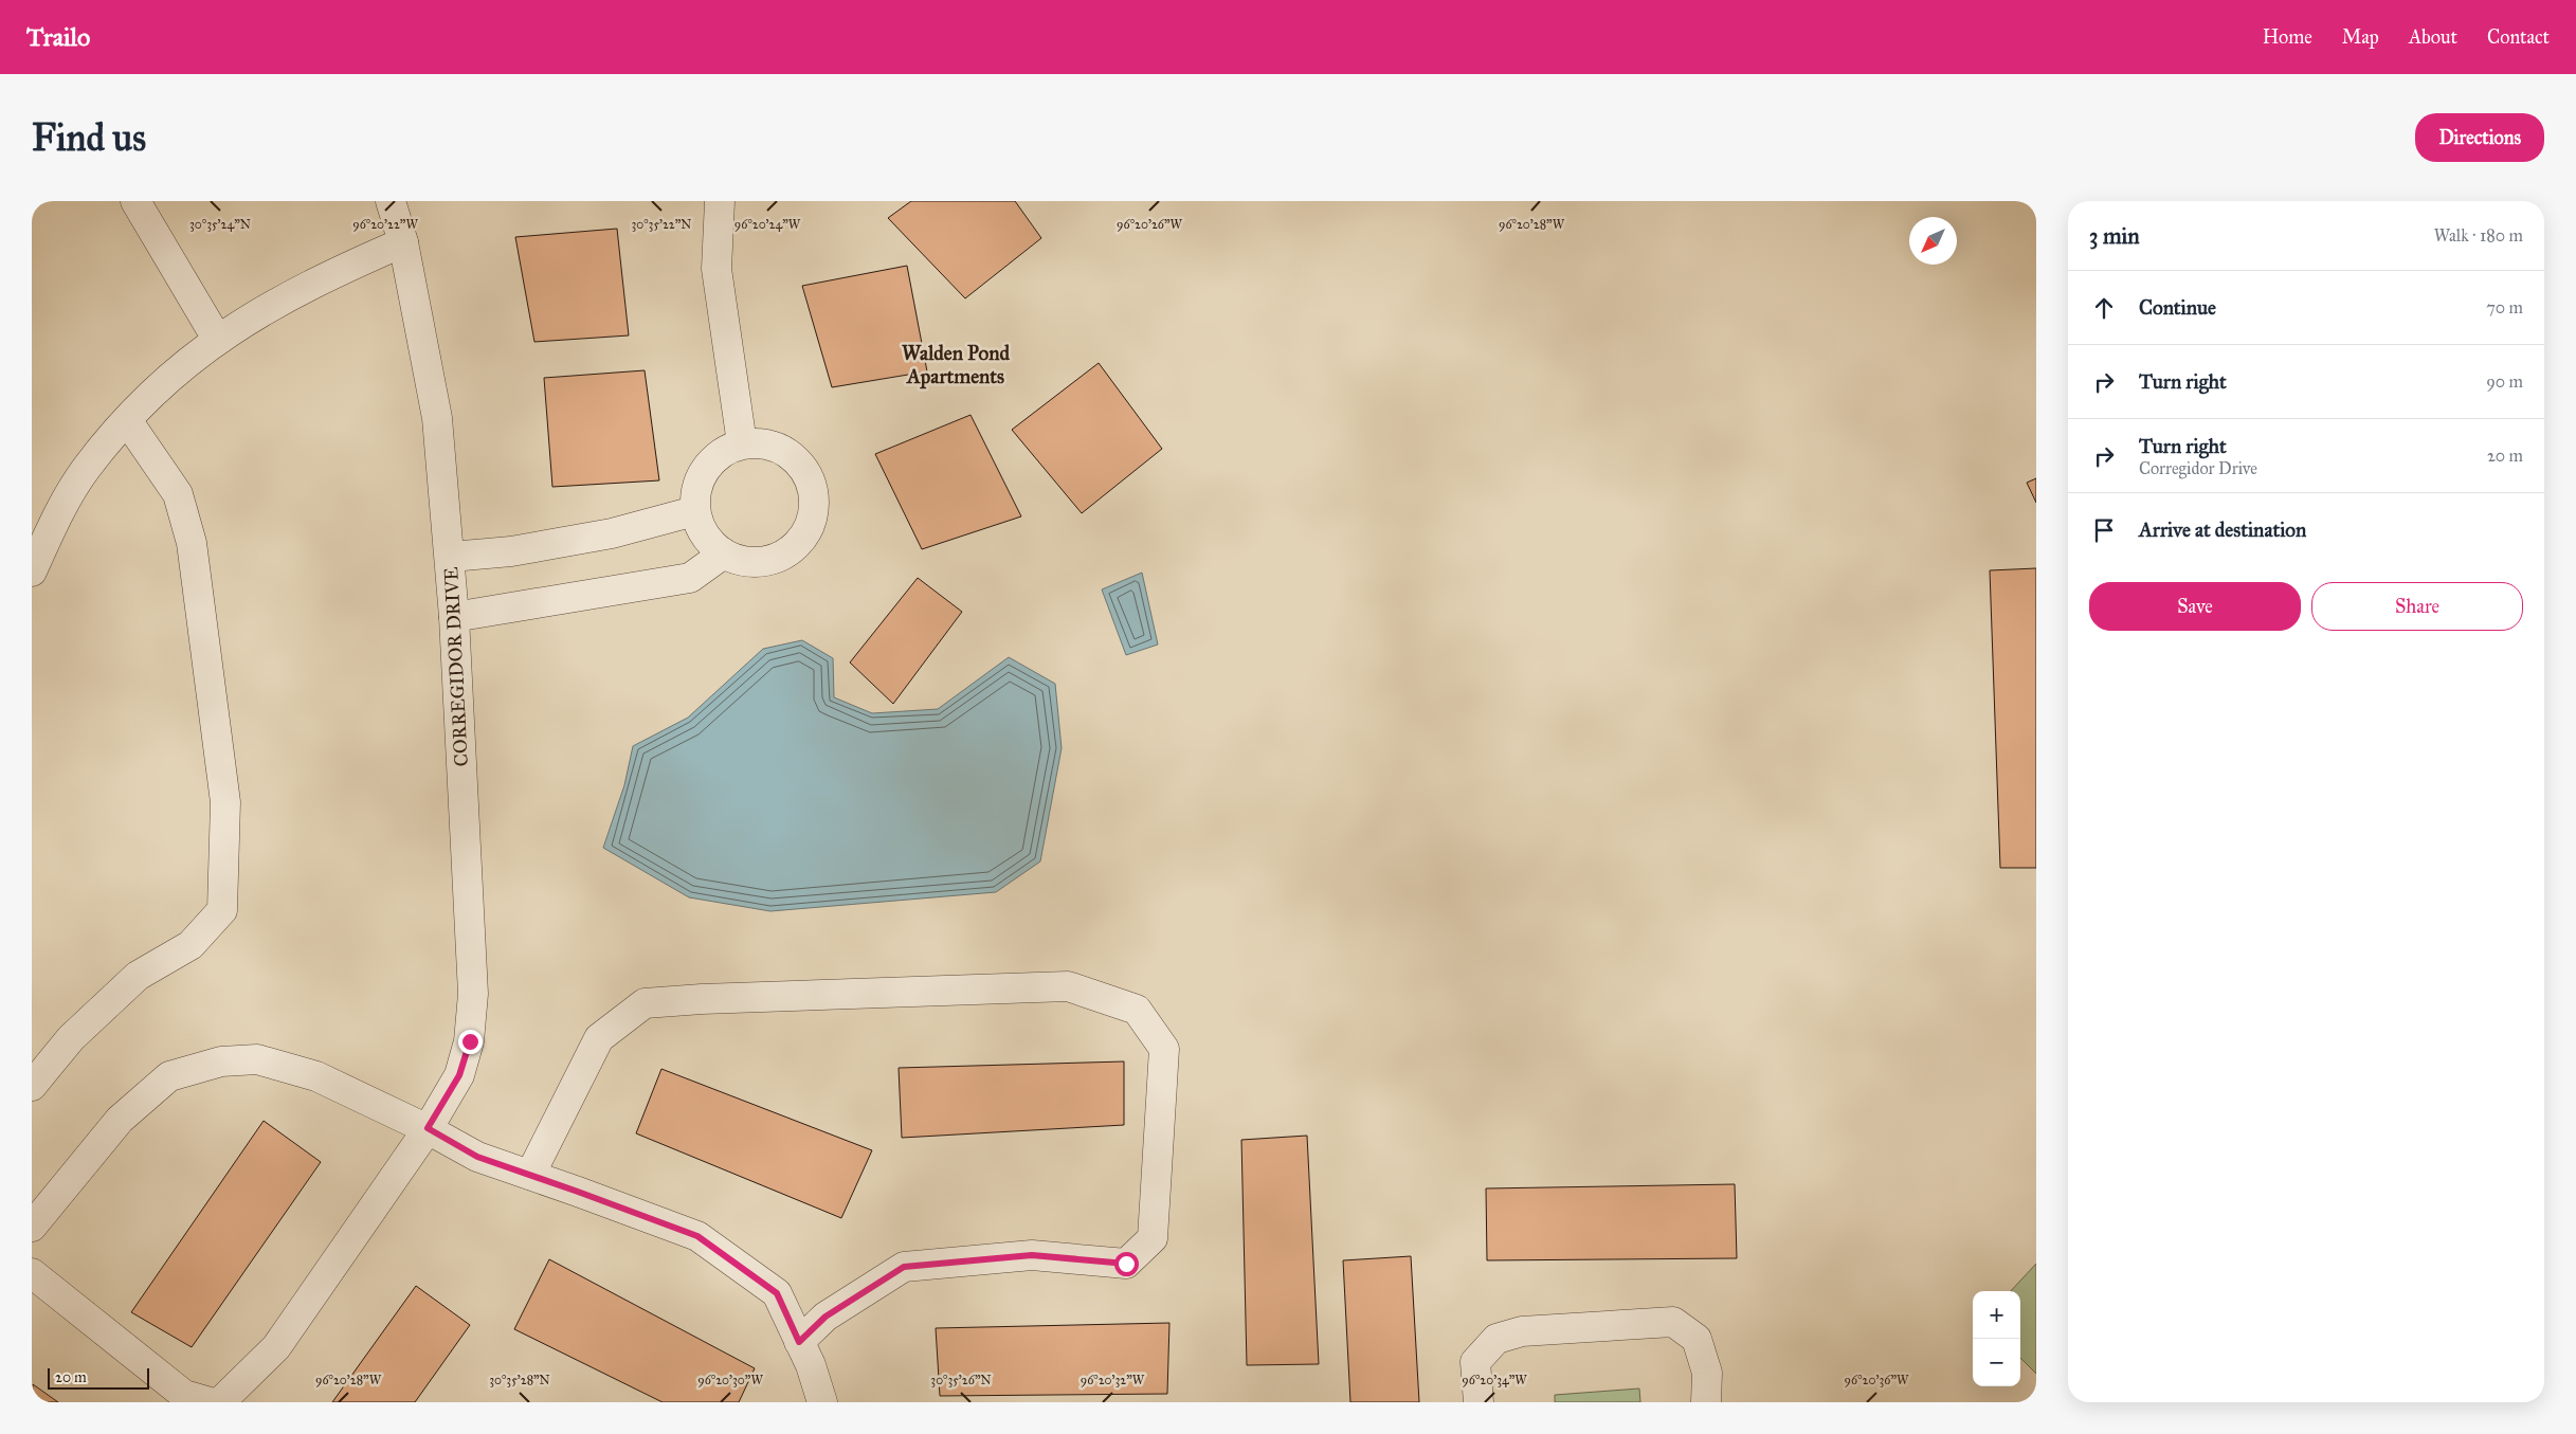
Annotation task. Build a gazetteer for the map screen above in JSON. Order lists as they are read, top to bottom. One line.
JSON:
{"streets":{"street":["CORREGIDOR DRIVE"]},"districts":["Walden Pond Apartments"],"scale_bar":"20 m","north":"bottom left","page":{"header":"Trailo","nav":["Home","Map","About","Contact"],"buttons":["Directions",["Save","Share"]],"title":"Find us","heading":["3 min","Walk · 180 m"],"list":[["Continue","70 m"],["Turn right","90 m"],["Turn right","Corregidor Drive","20 m"],"Arrive at destination"],"map_buttons":["+","−"],"scale":"20 m"},"coordinates":["30°35'24\"N","96°20'22\"W","30°35'22\"N","96°20'24\"W","96°20'26\"W","96°20'28\"W","30°35'28\"N","96°20'30\"W","96°20'32\"W","96°20'34\"W","96°20'36\"W","30°35'26\"N"]}
